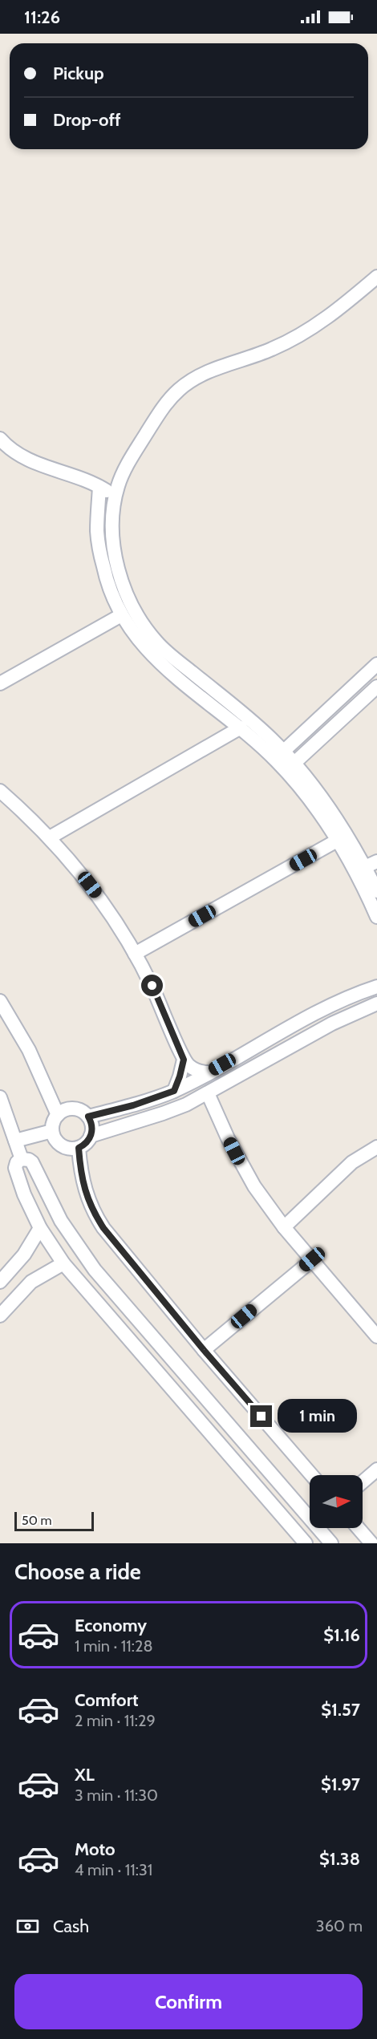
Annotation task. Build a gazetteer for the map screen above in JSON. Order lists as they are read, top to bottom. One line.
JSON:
{"scale_bar":"50 m","north":"right","page":{"status":"11:26","banner":["Pickup","Drop-off"],"bubble":"1 min","scale":"50 m","heading":"Choose a ride","list":[{"name":"Economy","note":"1 min · 11:28","value":"$1.16"},{"name":"Comfort","note":"2 min · 11:29","value":"$1.57"},{"name":"XL","note":"3 min · 11:30","value":"$1.97"},{"name":"Moto","note":"4 min · 11:31","value":"$1.38"}],"pay":["Cash","360 m"],"buttons":"Confirm"}}
